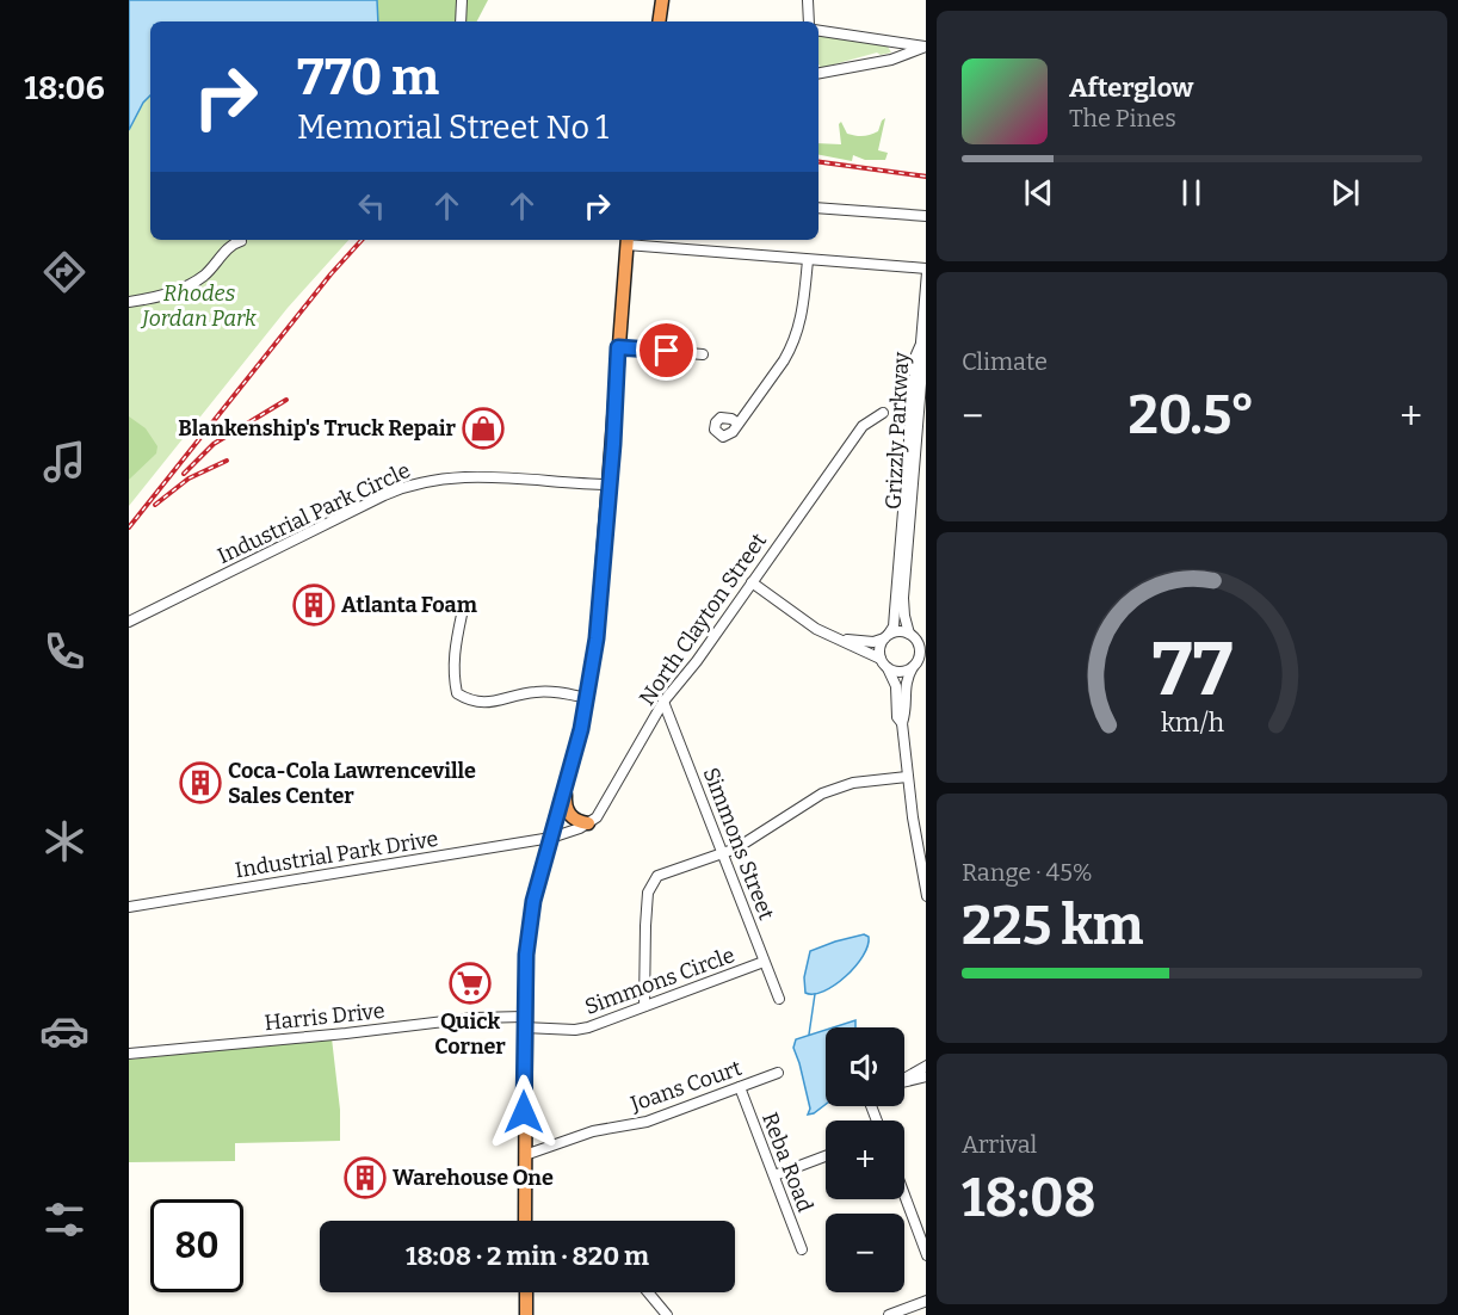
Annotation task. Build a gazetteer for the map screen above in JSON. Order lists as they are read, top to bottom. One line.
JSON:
{"streets":{"street":["Grizzly Parkway","Industrial Park Circle","North Clayton Street","Simmons Street","Industrial Park Drive","Simmons Circle","Harris Drive","Joans Court","Reba Road"]},"crossings":[["North Clayton Street","Simmons Street"],["Simmons Street","Simmons Circle"],["Simmons Circle","Harris Drive"],["Joans Court","Reba Road"]],"parks":["Rhodes Jordan Park"],"places":{"shop":["Blankenship's Truck Repair"],"building":["Atlanta Foam","Coca-Cola Lawrenceville Sales Center","Warehouse One"],"supermarket":["Quick Corner"]},"page":{"tabs":"18:06","turn":["770 m","Memorial Street No 1"],"song":["Afterglow","The Pines"],"tile":["Climate",["Range · 45%","225 km"],["Arrival","18:08"]],"heat":["−","20.5°","+"],"map_buttons":["+","−"],"limit":"80","trip":"18:08 · 2 min · 820 m","gauge":["77","km/h"]}}
